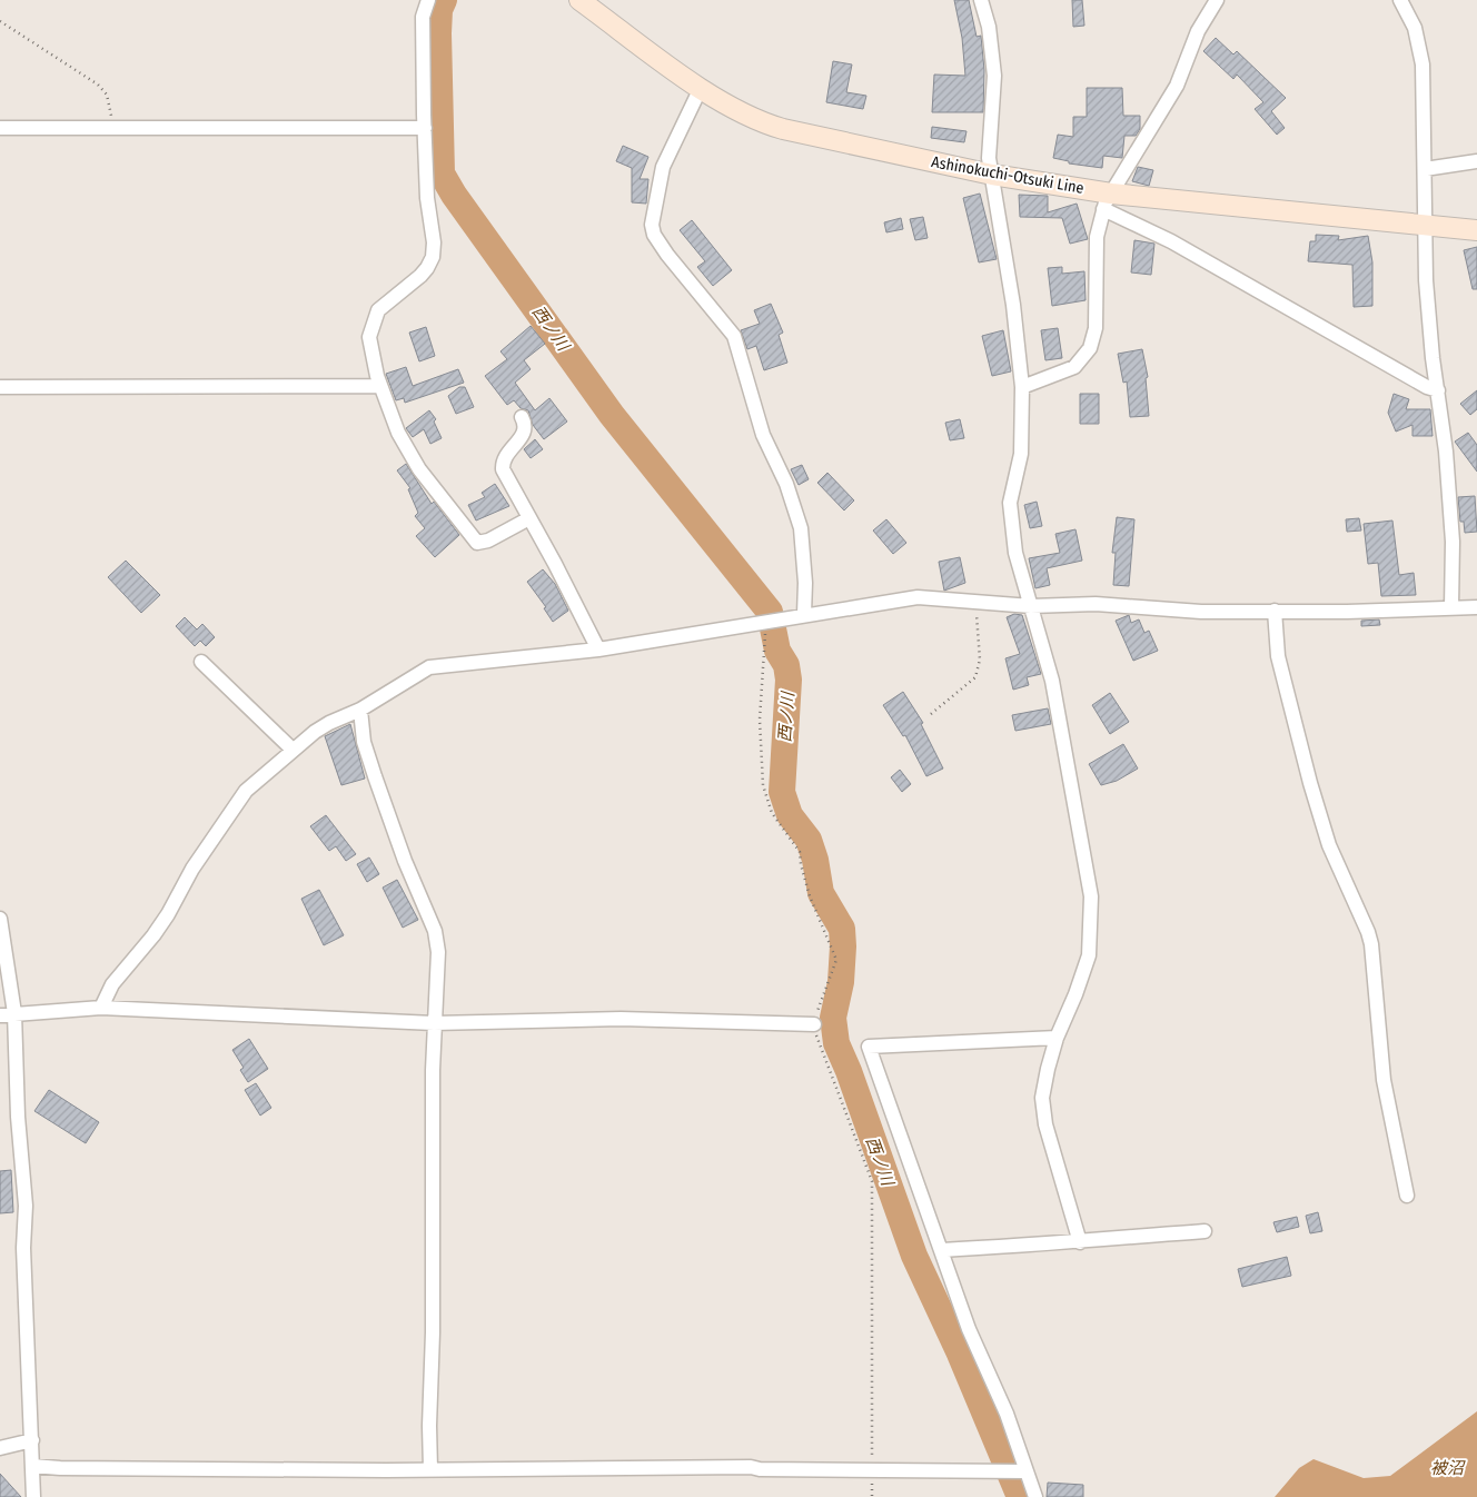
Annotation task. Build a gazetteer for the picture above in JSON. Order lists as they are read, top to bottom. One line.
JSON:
{"streets":{"main road":["Ashinokuchi-Otsuki Line"]},"water":["西ノ川","被沼"]}
